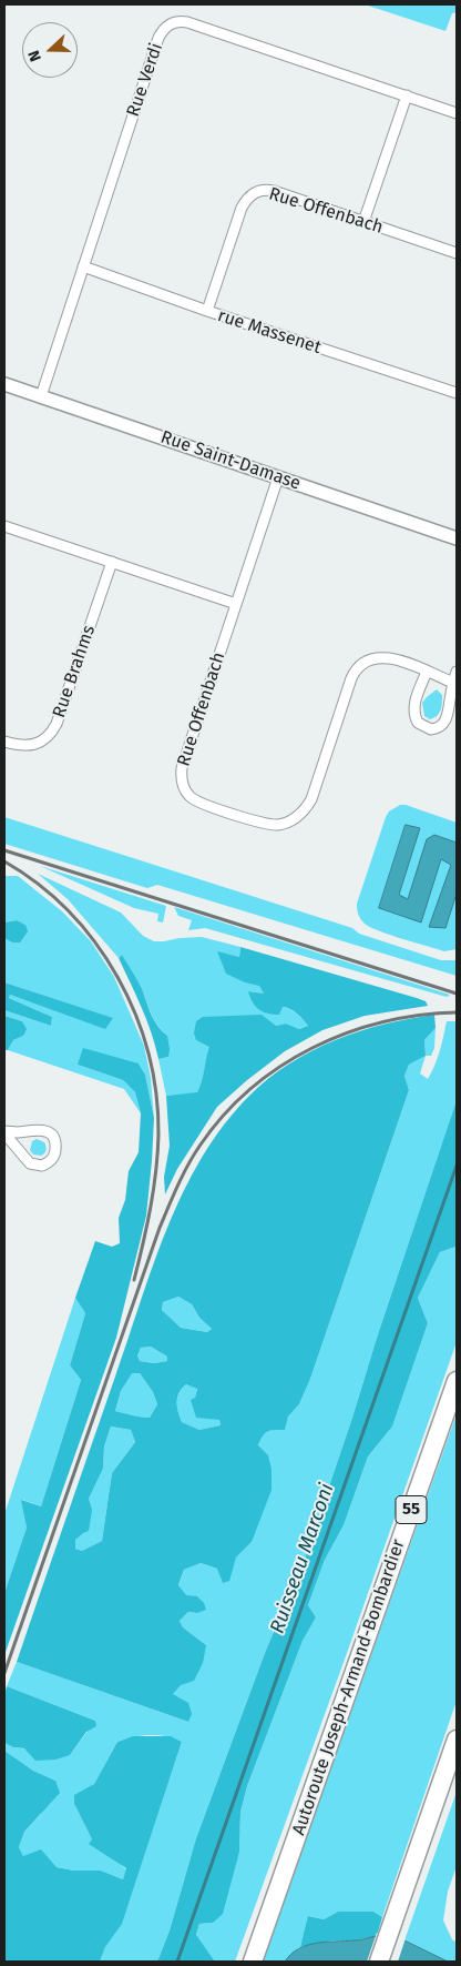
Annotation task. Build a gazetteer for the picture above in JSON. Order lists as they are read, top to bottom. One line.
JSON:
{"streets":{"highway":["55","Autoroute Joseph-Armand-Bombardier"],"street":["Rue Verdi","Rue Offenbach","rue Massenet","Rue Saint-Damase","Rue Brahms"]},"crossings":[["Rue Verdi","rue Massenet"],["Rue Verdi","Rue Saint-Damase"],["Rue Offenbach","rue Massenet"],["Rue Offenbach","Rue Saint-Damase"]],"water":["Ruisseau Marconi"],"north":"left"}
